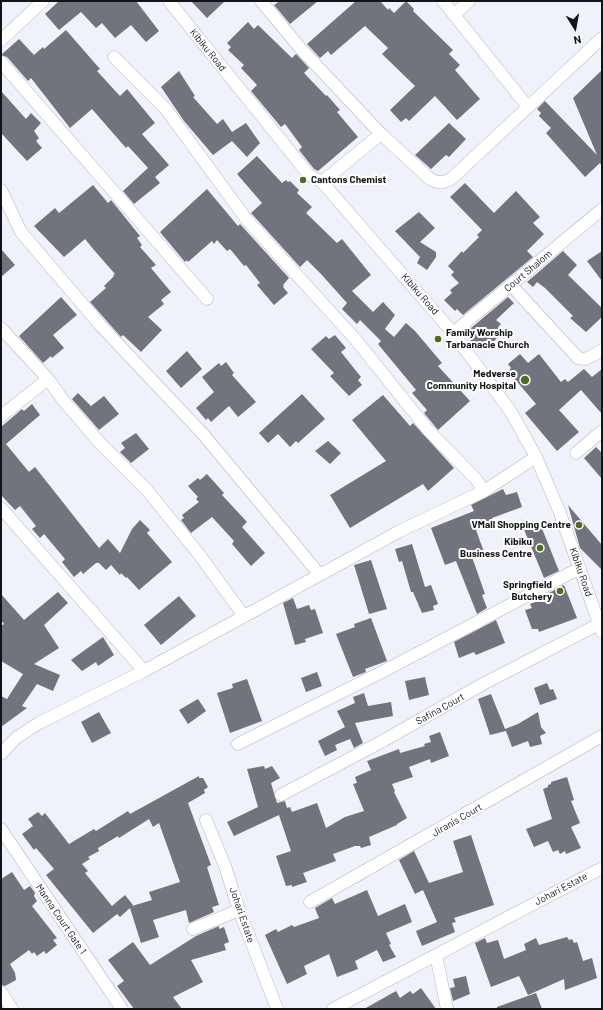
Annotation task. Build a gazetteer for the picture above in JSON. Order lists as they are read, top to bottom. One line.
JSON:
{"streets":{"street":["Kibiku Road","Court Shalom","Safina Court","Jiranis Court","Johari Estate","Manna Court Gate 1"]},"crossings":[["Kibiku Road","Court Shalom"],["Kibiku Road","Safina Court"]],"places":["Cantons Chemist","Family Worship Tarbanacle Church","Medverse Community Hospital","VMall Shopping Centre","Kibiku Business Centre","Springfield Butchery"],"north":"bottom"}
